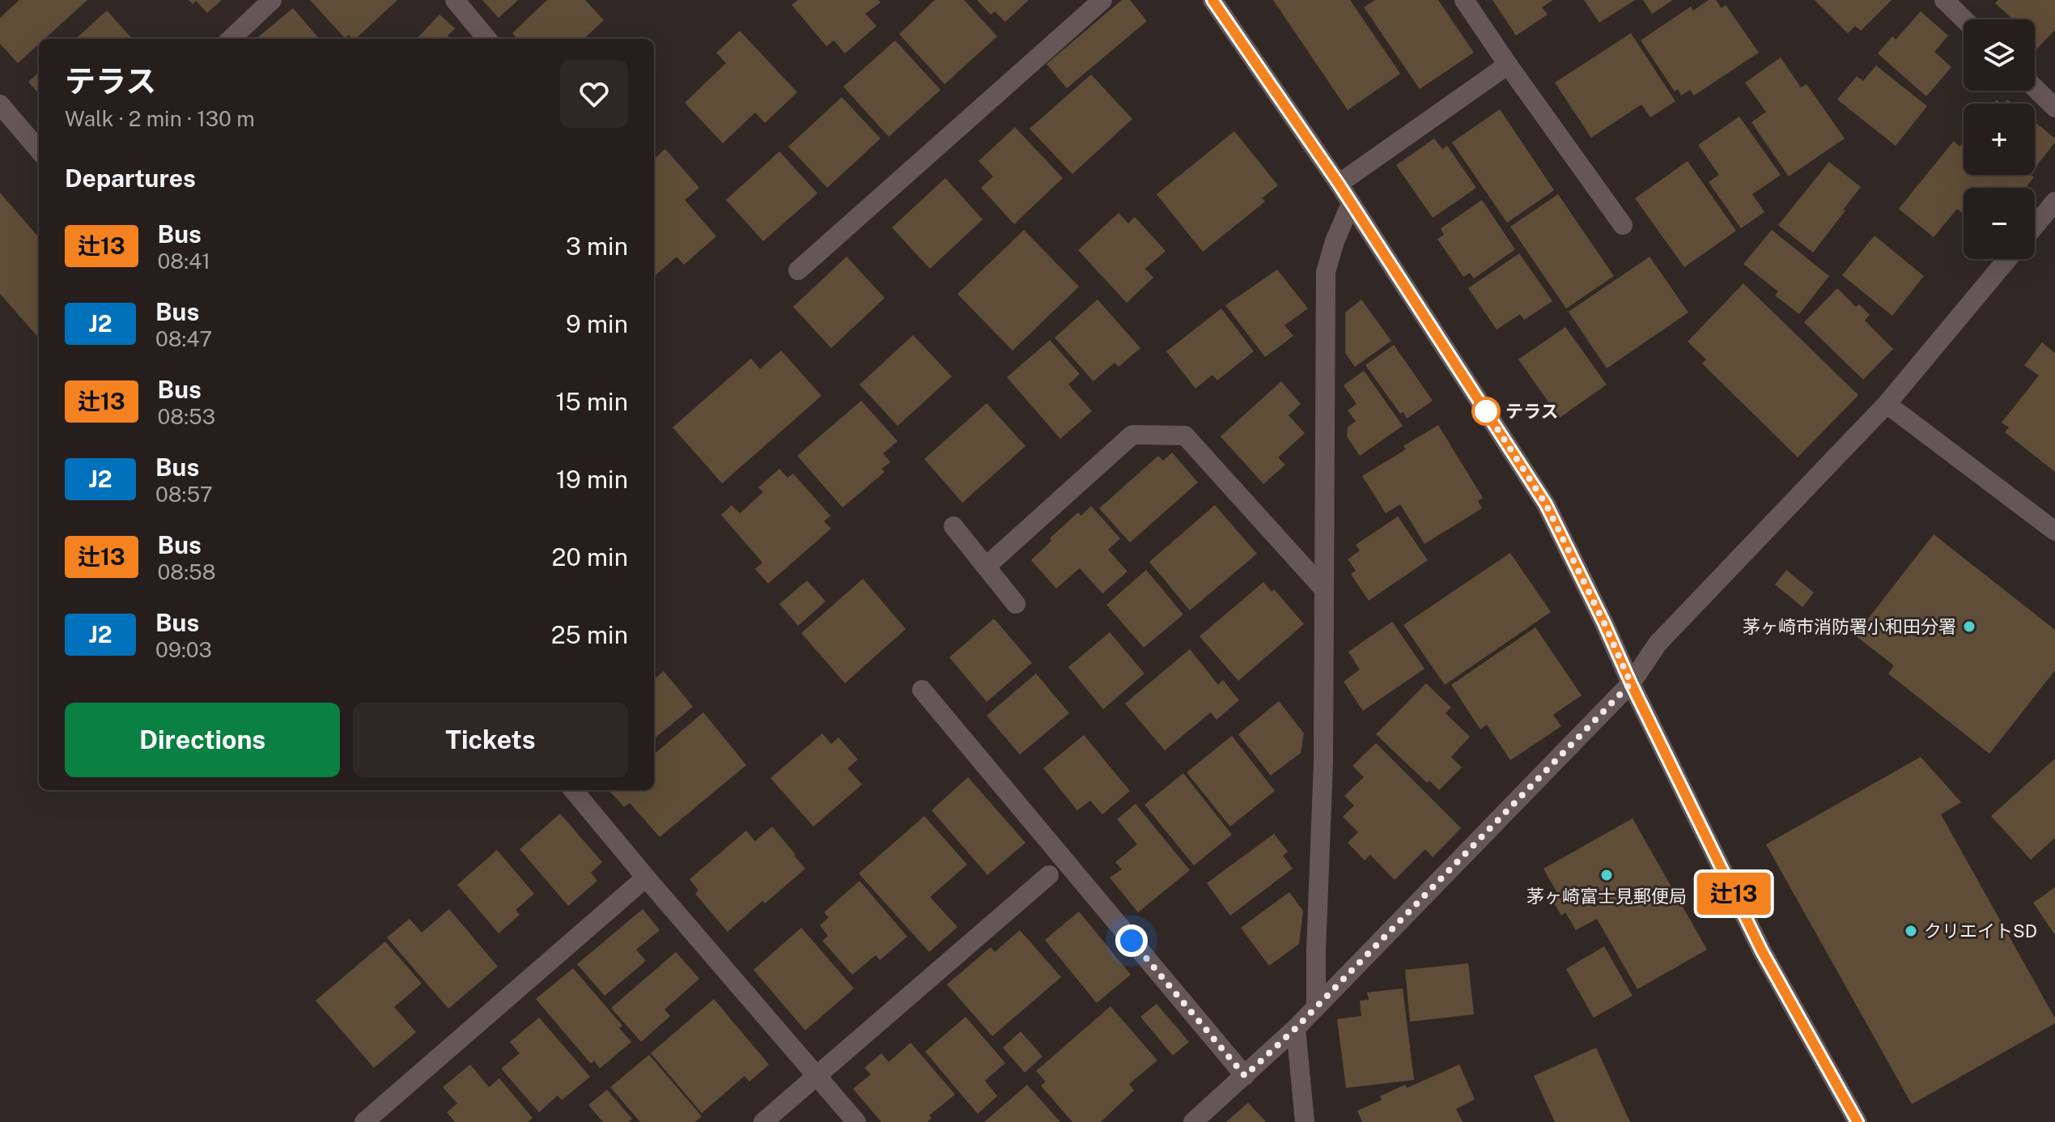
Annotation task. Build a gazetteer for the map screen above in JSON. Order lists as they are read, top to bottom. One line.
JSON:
{"places":["テラス","茅ヶ崎市消防署小和田分署","茅ヶ崎富士見郵便局","クリエイトSD"],"lines":["bus line 辻13"],"page":{"on_map":"辻13","map_buttons":["+","−"],"heading":[["テラス","Walk · 2 min · 130 m"],"Departures"],"list":[{"mark":"辻13","name":"Bus","note":"08:41","value":"3 min"},{"mark":"J2","name":"Bus","note":"08:47","value":"9 min"},{"mark":"辻13","name":"Bus","note":"08:53","value":"15 min"},{"mark":"J2","name":"Bus","note":"08:57","value":"19 min"},{"mark":"辻13","name":"Bus","note":"08:58","value":"20 min"},{"mark":"J2","name":"Bus","note":"09:03","value":"25 min"}],"buttons":["Directions","Tickets"]}}
